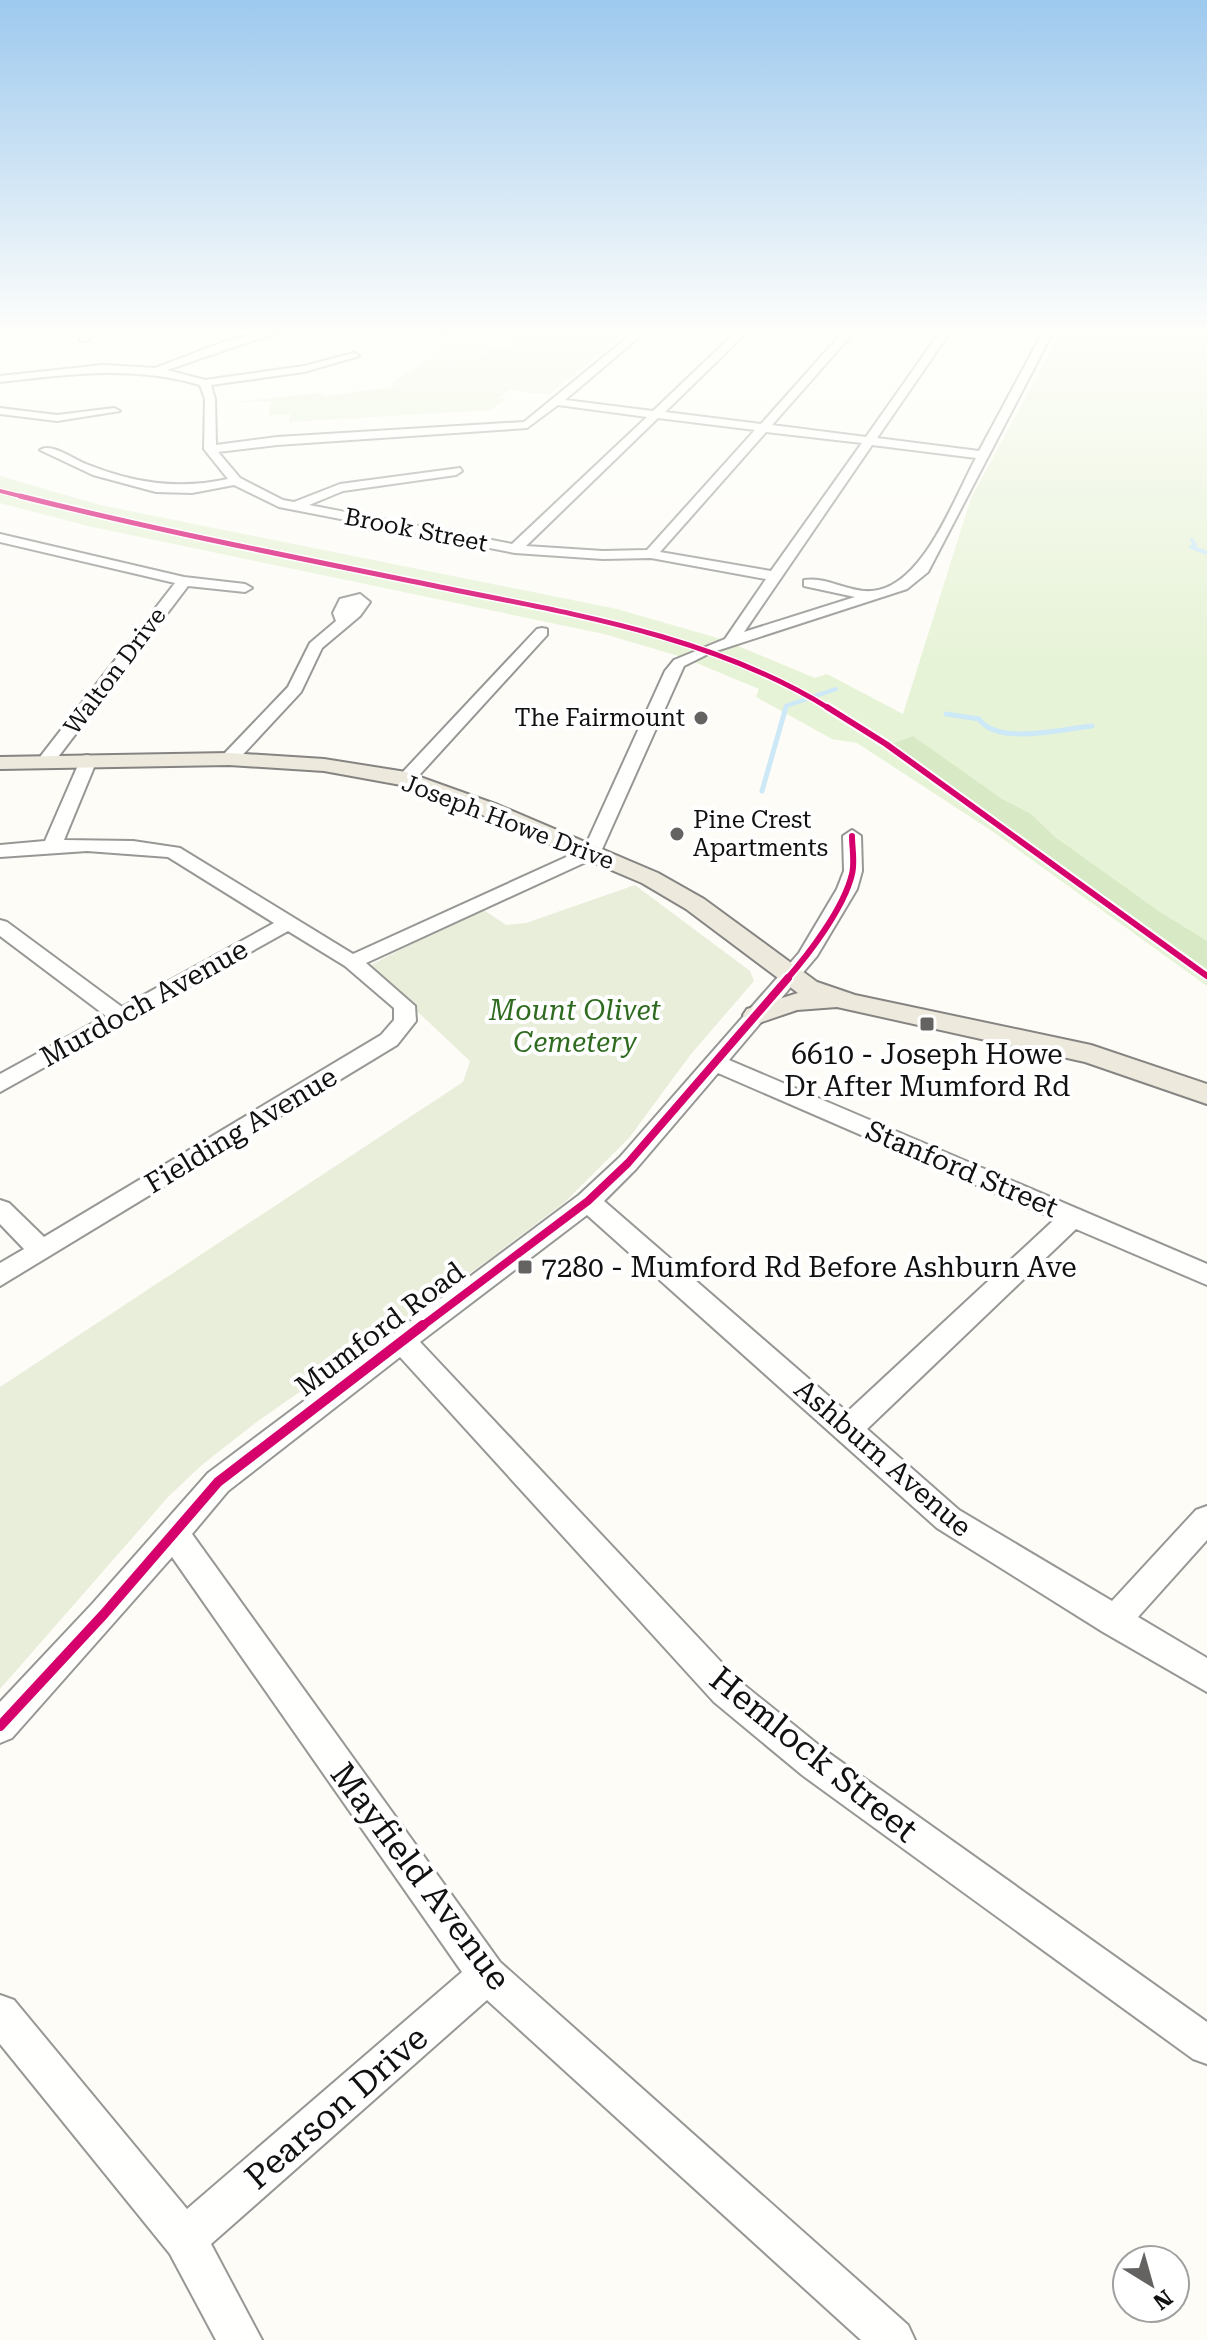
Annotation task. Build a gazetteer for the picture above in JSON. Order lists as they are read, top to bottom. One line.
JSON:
{"streets":{"main road":["Joseph Howe Drive"],"street":["Brook Street","Walton Drive","Murdoch Avenue","Fielding Avenue","Stanford Street","Mumford Road","Ashburn Avenue","Hemlock Street","Mayfield Avenue","Pearson Drive"]},"crossings":[["Walton Drive","Joseph Howe Drive"],["Joseph Howe Drive","Mumford Road"],["Murdoch Avenue","Fielding Avenue"],["Stanford Street","Mumford Road"],["Mumford Road","Ashburn Avenue"],["Mumford Road","Hemlock Street"],["Mumford Road","Mayfield Avenue"],["Mayfield Avenue","Pearson Drive"]],"parks":["Mount Olivet Cemetery"],"places":{"other":["The Fairmount","Pine Crest Apartments"],"transit":["6610 - Joseph Howe Dr After Mumford Rd","7280 - Mumford Rd Before Ashburn Ave"]},"north":"bottom right"}
